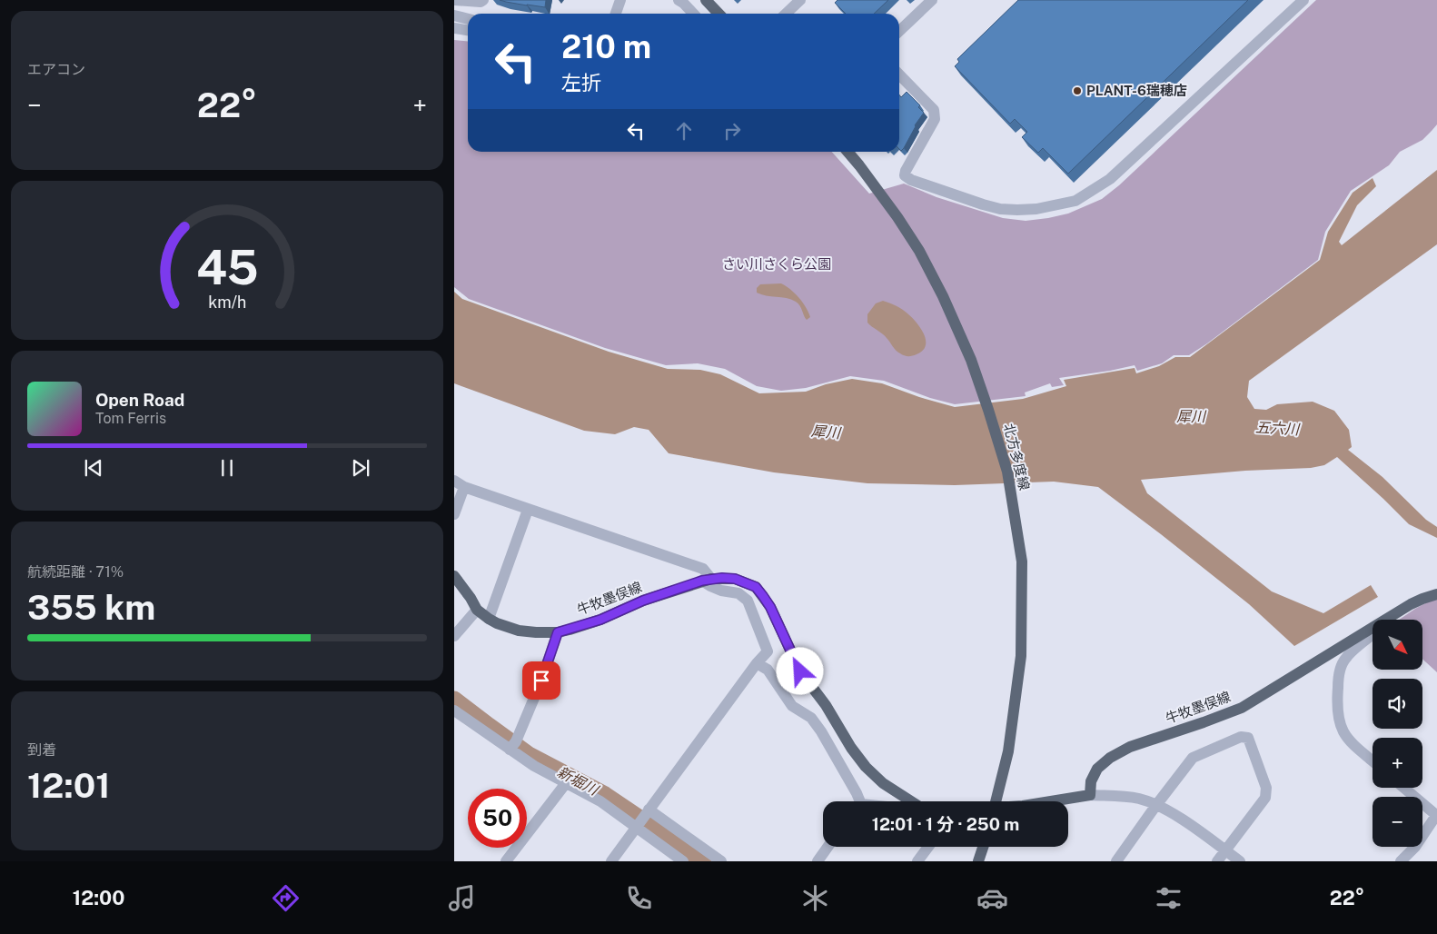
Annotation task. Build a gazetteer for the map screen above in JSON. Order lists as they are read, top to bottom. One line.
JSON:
{"streets":{"main road":["北方多度線","牛牧墨俣線"]},"water":["犀川","五六川","新堀川"],"parks":["さい川さくら公園"],"places":["PLANT-6瑞穂店"],"north":"bottom right","page":{"tile":["エアコン",["航続距離 · 71%","355 km"],["到着","12:01"]],"turn":["210 m","左折"],"heat":["−","22°","+"],"song":["Open Road","Tom Ferris"],"map_buttons":["+","−"],"limit":"50","trip":"12:01 · 1 分 · 250 m","tabs":["12:00","22°"],"gauge":["45","km/h"]}}
